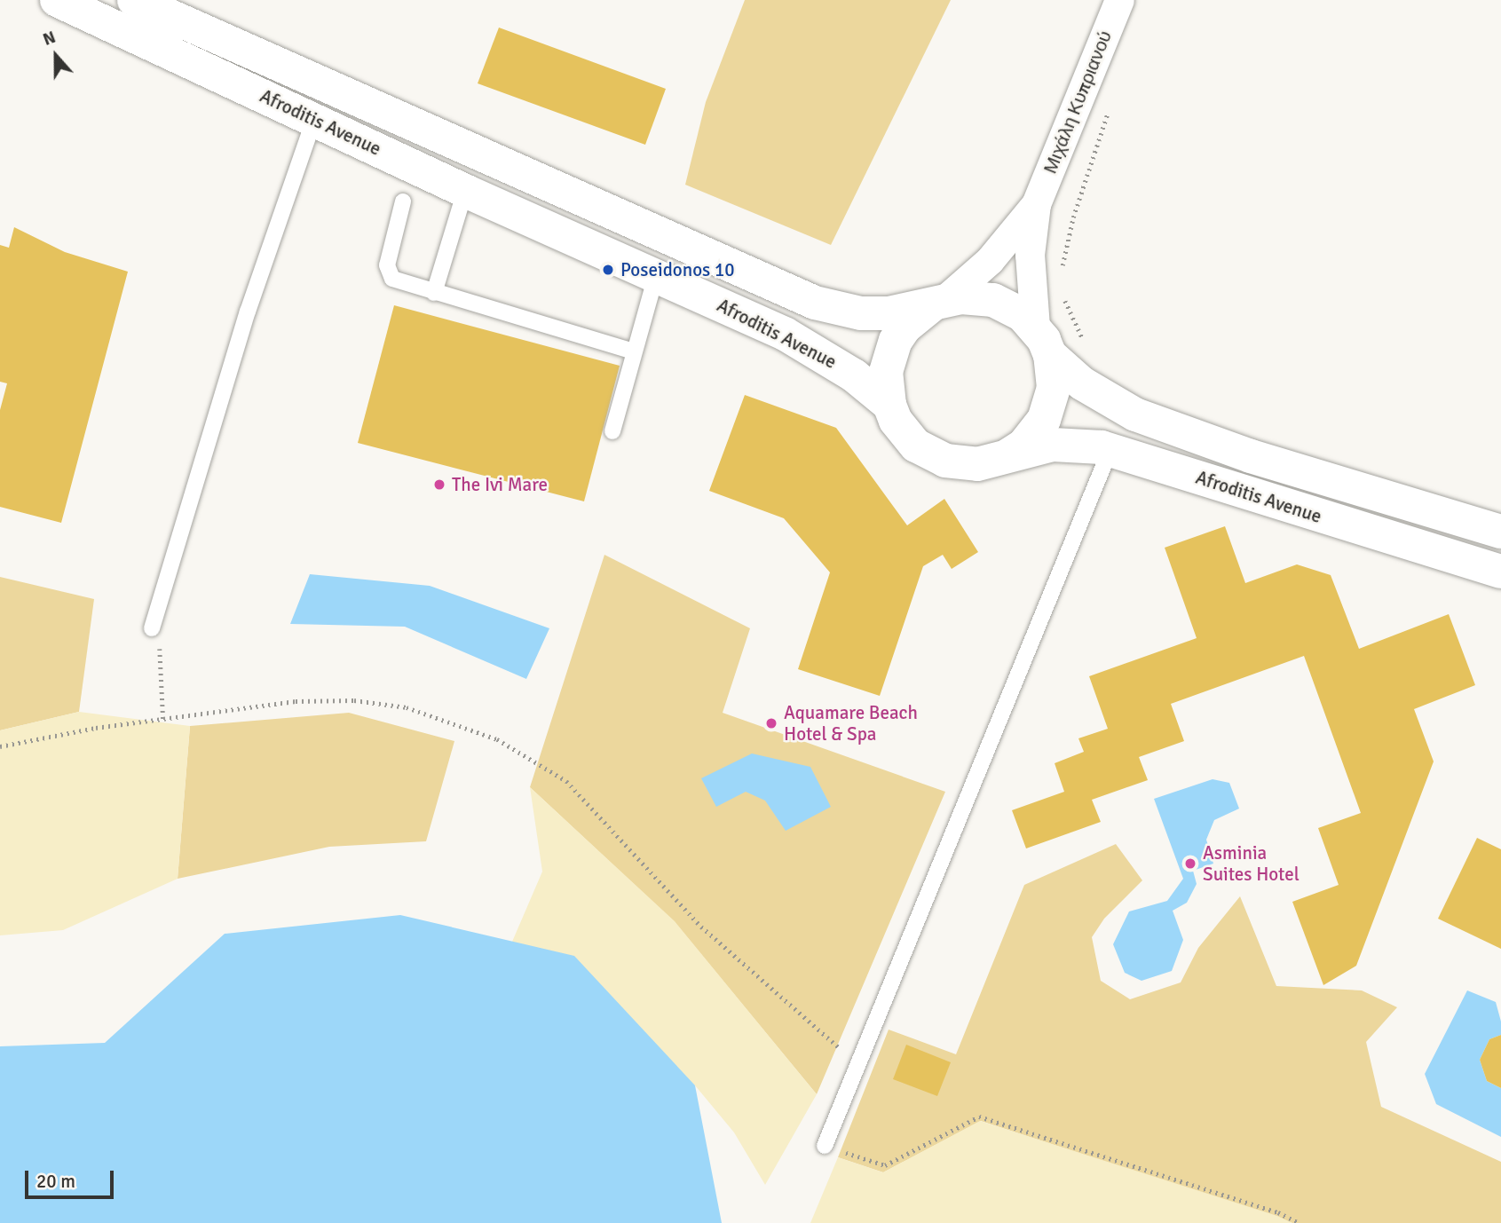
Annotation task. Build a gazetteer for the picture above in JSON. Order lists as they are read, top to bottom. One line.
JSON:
{"streets":{"main road":["Afroditis Avenue"],"street":["Μιχάλη Κυπριανού"]},"crossings":[["Μιχάλη Κυπριανού","Afroditis Avenue"]],"places":["Poseidonos 10","The Ivi Mare","Aquamare Beach Hotel & Spa","Asminia Suites Hotel"],"scale_bar":"20 m","north":"top"}
